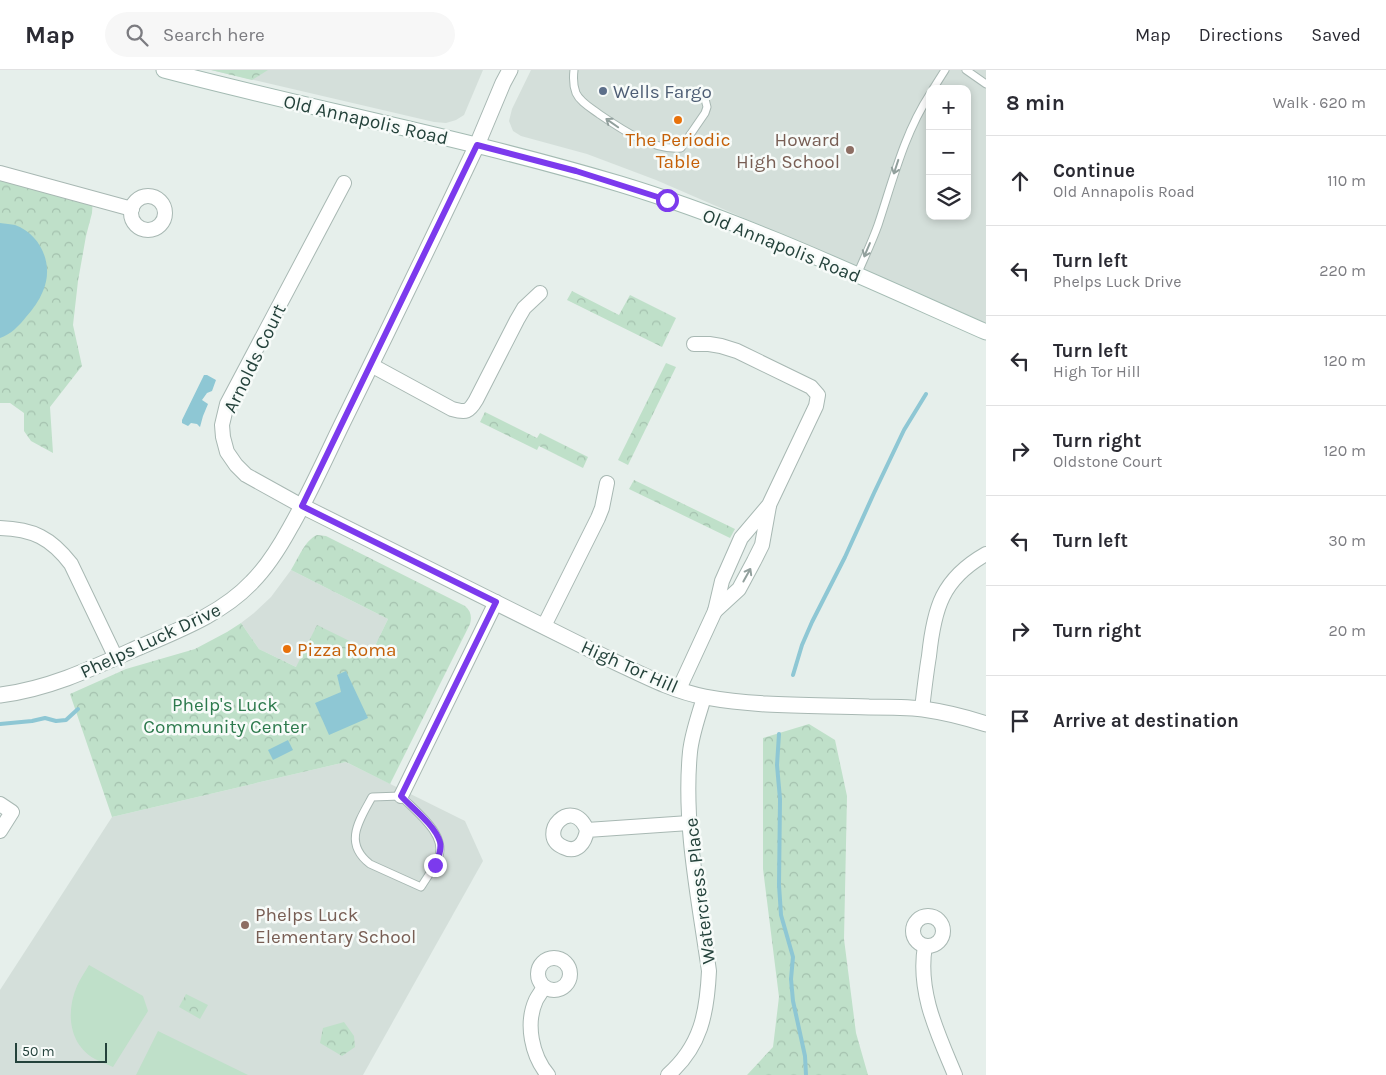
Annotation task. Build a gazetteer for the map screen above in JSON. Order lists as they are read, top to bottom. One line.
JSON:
{"streets":{"street":["Old Annapolis Road","Arnolds Court","Phelps Luck Drive","High Tor Hill","Watercress Place"]},"crossings":[["Old Annapolis Road","Phelps Luck Drive"],["Arnolds Court","Phelps Luck Drive"],["Arnolds Court","High Tor Hill"],["Phelps Luck Drive","High Tor Hill"],["High Tor Hill","Watercress Place"]],"parks":["Phelp's Luck Community Center"],"places":["Wells Fargo","The Periodic Table","Howard High School","Pizza Roma","Phelps Luck Elementary School"],"scale_bar":"50 m","page":{"header":"Map","search":"Search here","nav":["Map","Directions","Saved"],"heading":["8 min","Walk · 620 m"],"map_buttons":["+","−"],"list":[["Continue","Old Annapolis Road","110 m"],["Turn left","Phelps Luck Drive","220 m"],["Turn left","High Tor Hill","120 m"],["Turn right","Oldstone Court","120 m"],["Turn left","30 m"],["Turn right","20 m"],"Arrive at destination"],"scale":"50 m"}}
